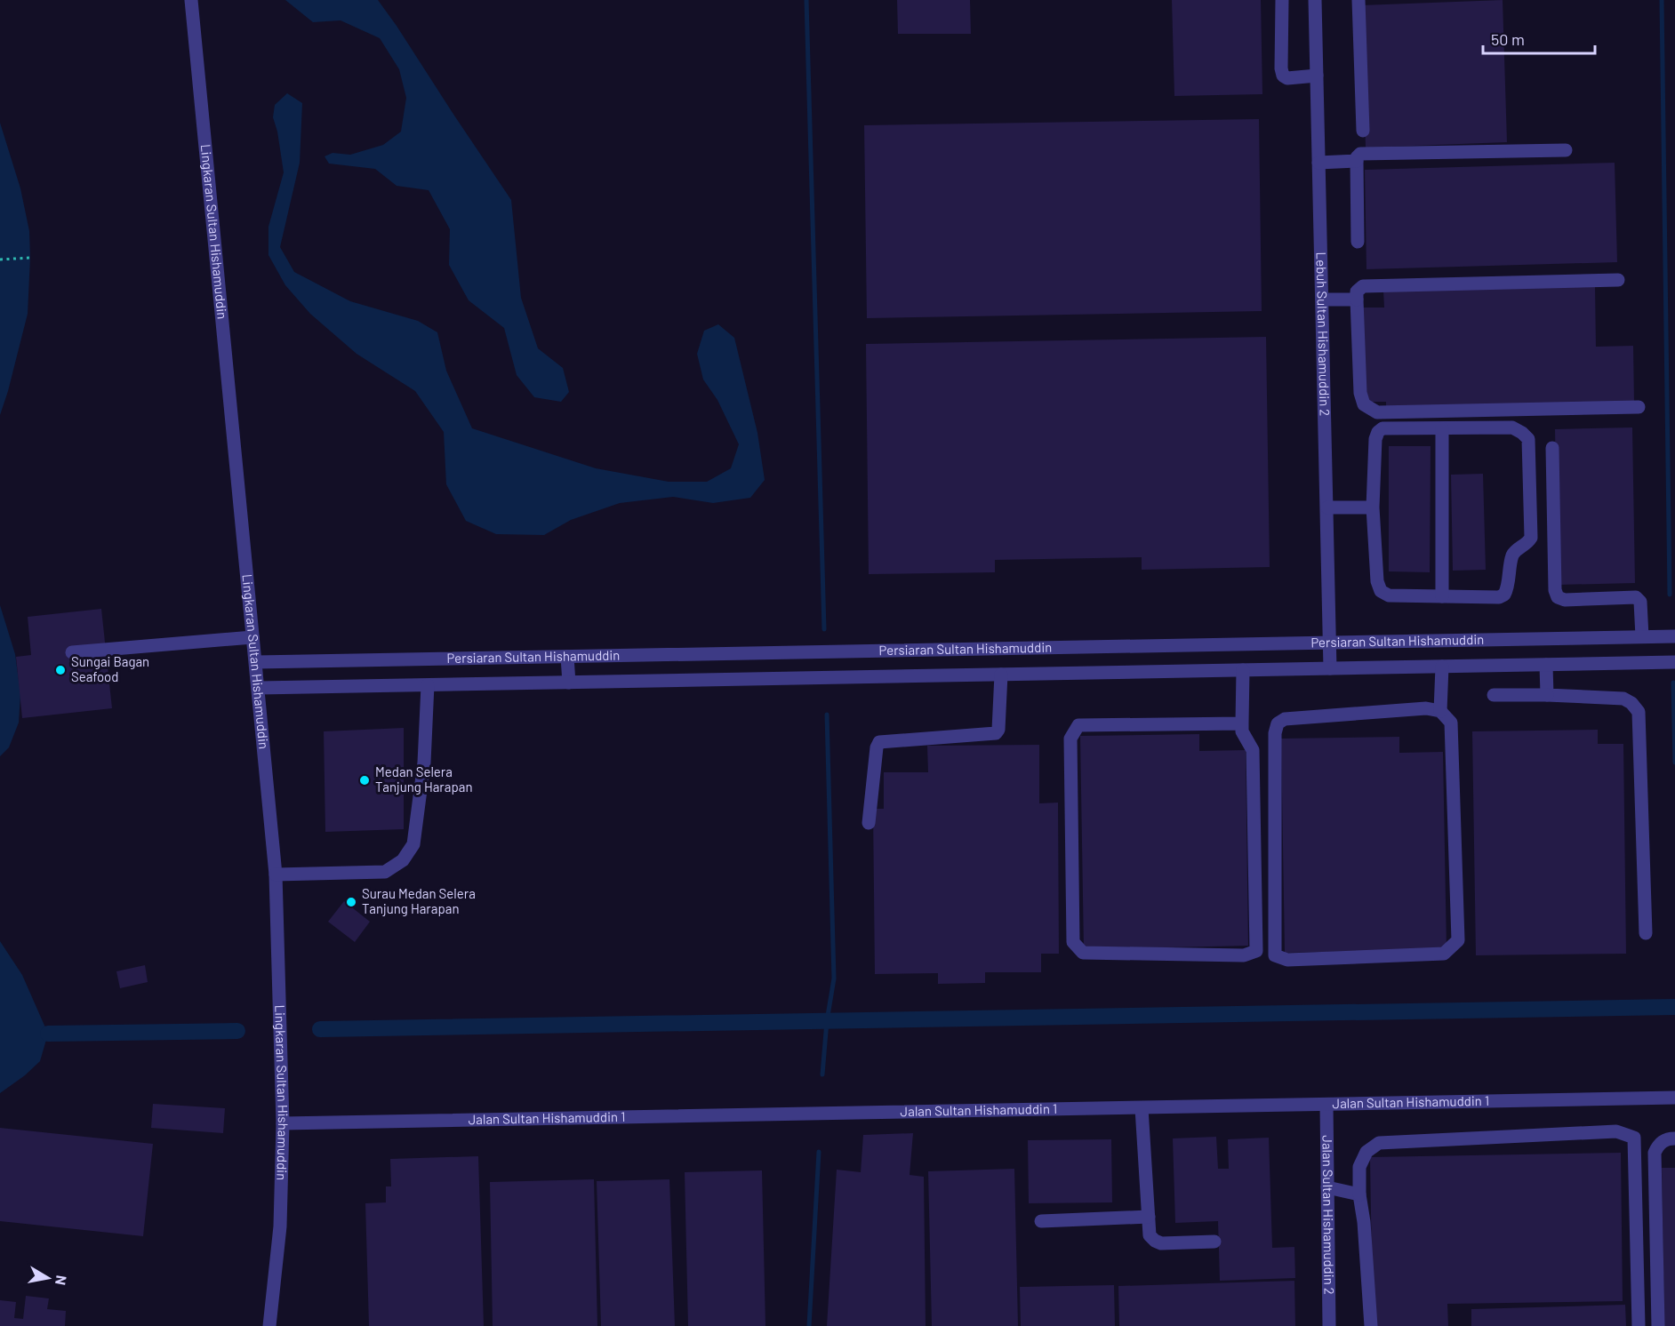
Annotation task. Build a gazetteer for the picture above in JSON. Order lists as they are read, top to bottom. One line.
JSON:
{"streets":{"street":["Lingkaran Sultan Hishamuddin","Lebuh Sultan Hishamuddin 2","Persiaran Sultan Hishamuddin","Jalan Sultan Hishamuddin 1","Jalan Sultan Hishamuddin 2"]},"crossings":[["Lingkaran Sultan Hishamuddin","Persiaran Sultan Hishamuddin"],["Lingkaran Sultan Hishamuddin","Jalan Sultan Hishamuddin 1"],["Lebuh Sultan Hishamuddin 2","Persiaran Sultan Hishamuddin"],["Jalan Sultan Hishamuddin 1","Jalan Sultan Hishamuddin 2"]],"places":["Sungai Bagan Seafood","Medan Selera Tanjung Harapan","Surau Medan Selera Tanjung Harapan"],"scale_bar":"50 m","north":"right"}
